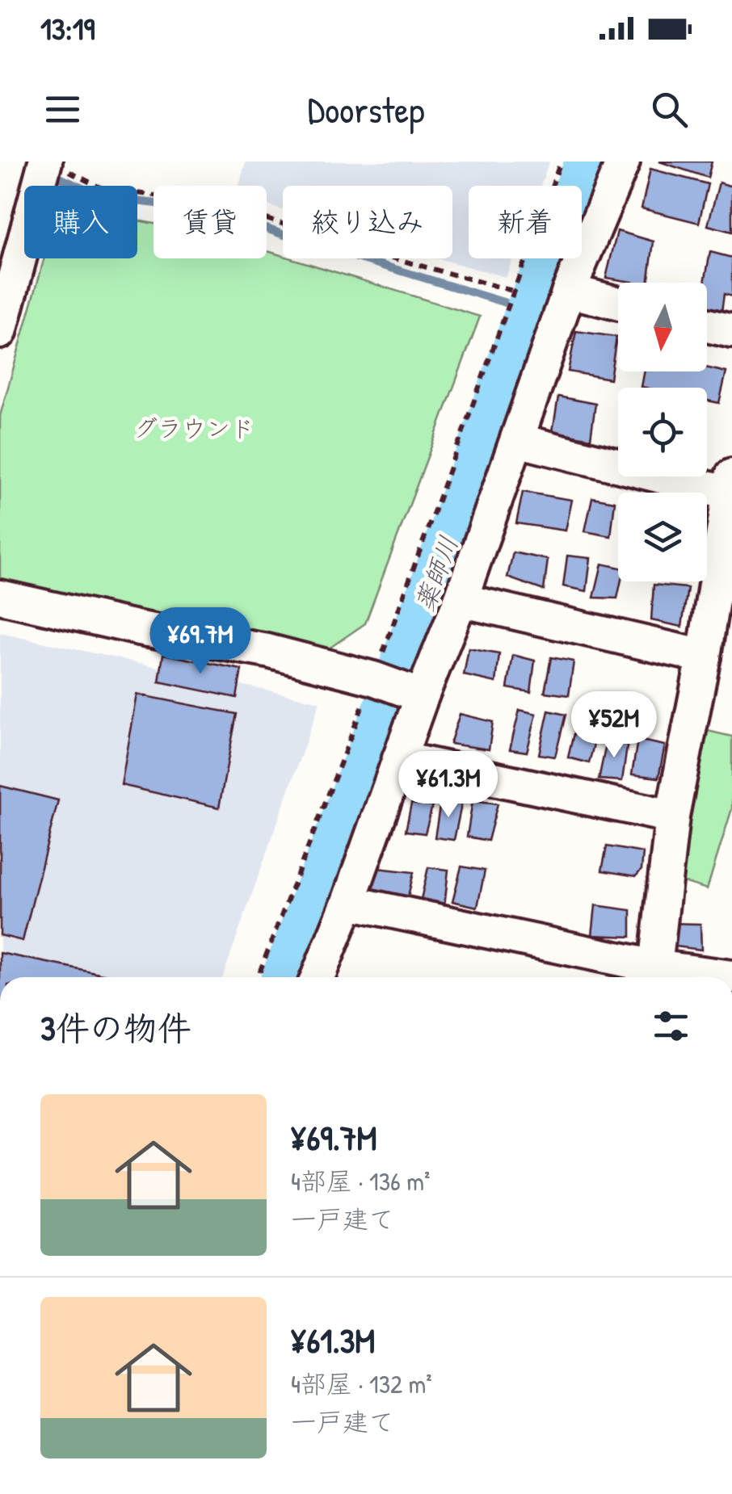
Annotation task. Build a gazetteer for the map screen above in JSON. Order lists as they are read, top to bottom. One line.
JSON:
{"water":["薬師川"],"parks":["グラウンド"],"north":"bottom","page":{"status":"13:19","header":"Doorstep","chip":["購入","賃貸","絞り込み","新着"],"price":["¥69.7M","¥52M","¥61.3M"],"heading":"3件の物件","list":[{"name":"¥69.7M","note":"4部屋 · 136 m² · 一戸建て"},{"name":"¥61.3M","note":"4部屋 · 132 m² · 一戸建て"}]}}
